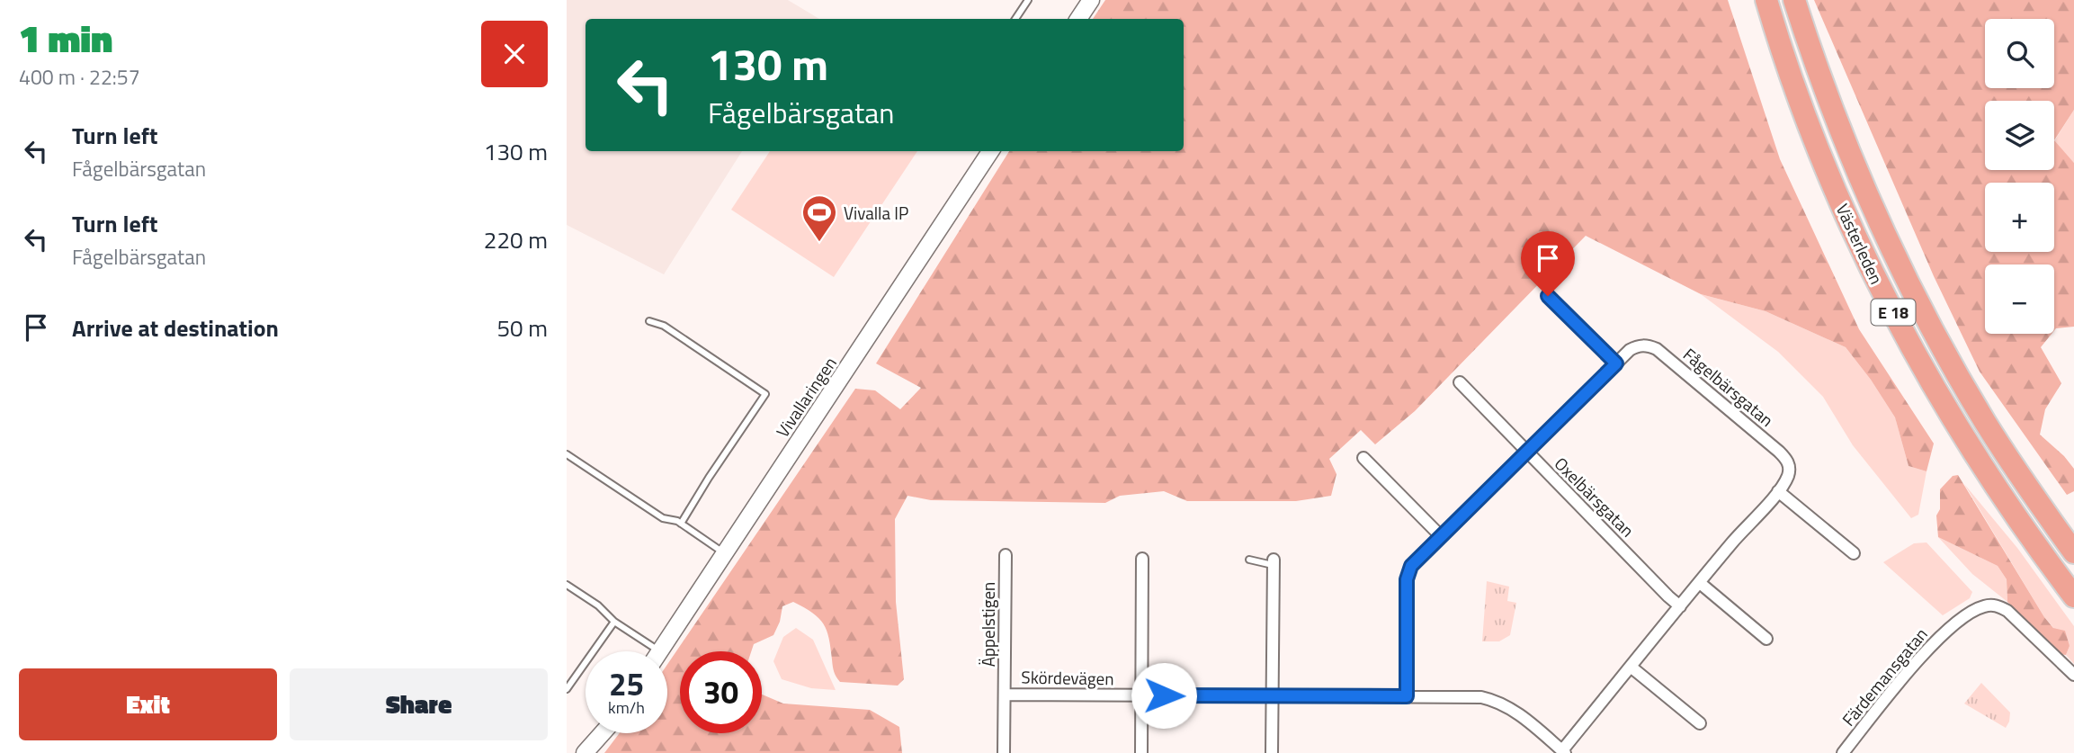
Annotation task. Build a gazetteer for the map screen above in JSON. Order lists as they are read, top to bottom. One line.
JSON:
{"streets":{"highway":["Västerleden","E 18"],"street":["Fågelbärsgatan","Vivallaringen","Oxelbärsgatan","Äppelstigen","Färdemansgatan","Skördevägen"]},"crossings":[["Fågelbärsgatan","Oxelbärsgatan"],["Fågelbärsgatan","Skördevägen"],["Äppelstigen","Skördevägen"]],"places":{"sports":["Vivalla IP"]},"page":{"heading":["1 min","400 m · 22:57"],"map_buttons":["+","−"],"turn":["130 m","Fågelbärsgatan"],"list":[{"name":"Turn left","note":"Fågelbärsgatan","value":"130 m"},{"name":"Turn left","note":"Fågelbärsgatan","value":"220 m"},{"name":"Arrive at destination","value":"50 m"}],"speed":"25 km/h","limit":"30","buttons":["Exit","Share"]}}
